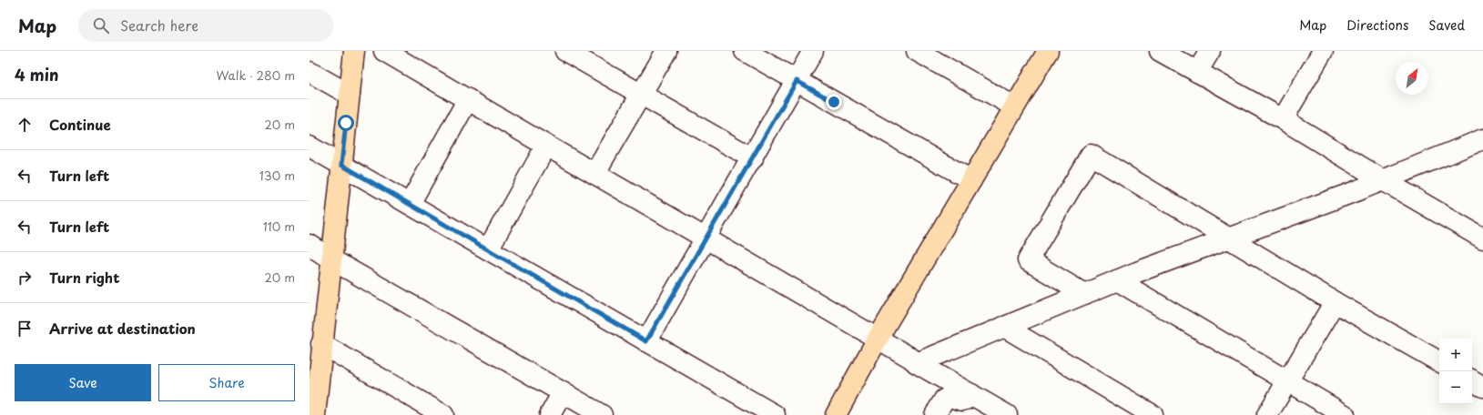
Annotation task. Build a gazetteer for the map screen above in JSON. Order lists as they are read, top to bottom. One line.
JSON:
{"north":"top right","page":{"header":"Map","search":"Search here","nav":["Map","Directions","Saved"],"heading":["4 min","Walk · 280 m"],"list":[["Continue","20 m"],["Turn left","130 m"],["Turn left","110 m"],["Turn right","20 m"],"Arrive at destination"],"map_buttons":["+","−"],"buttons":["Save","Share"]}}
